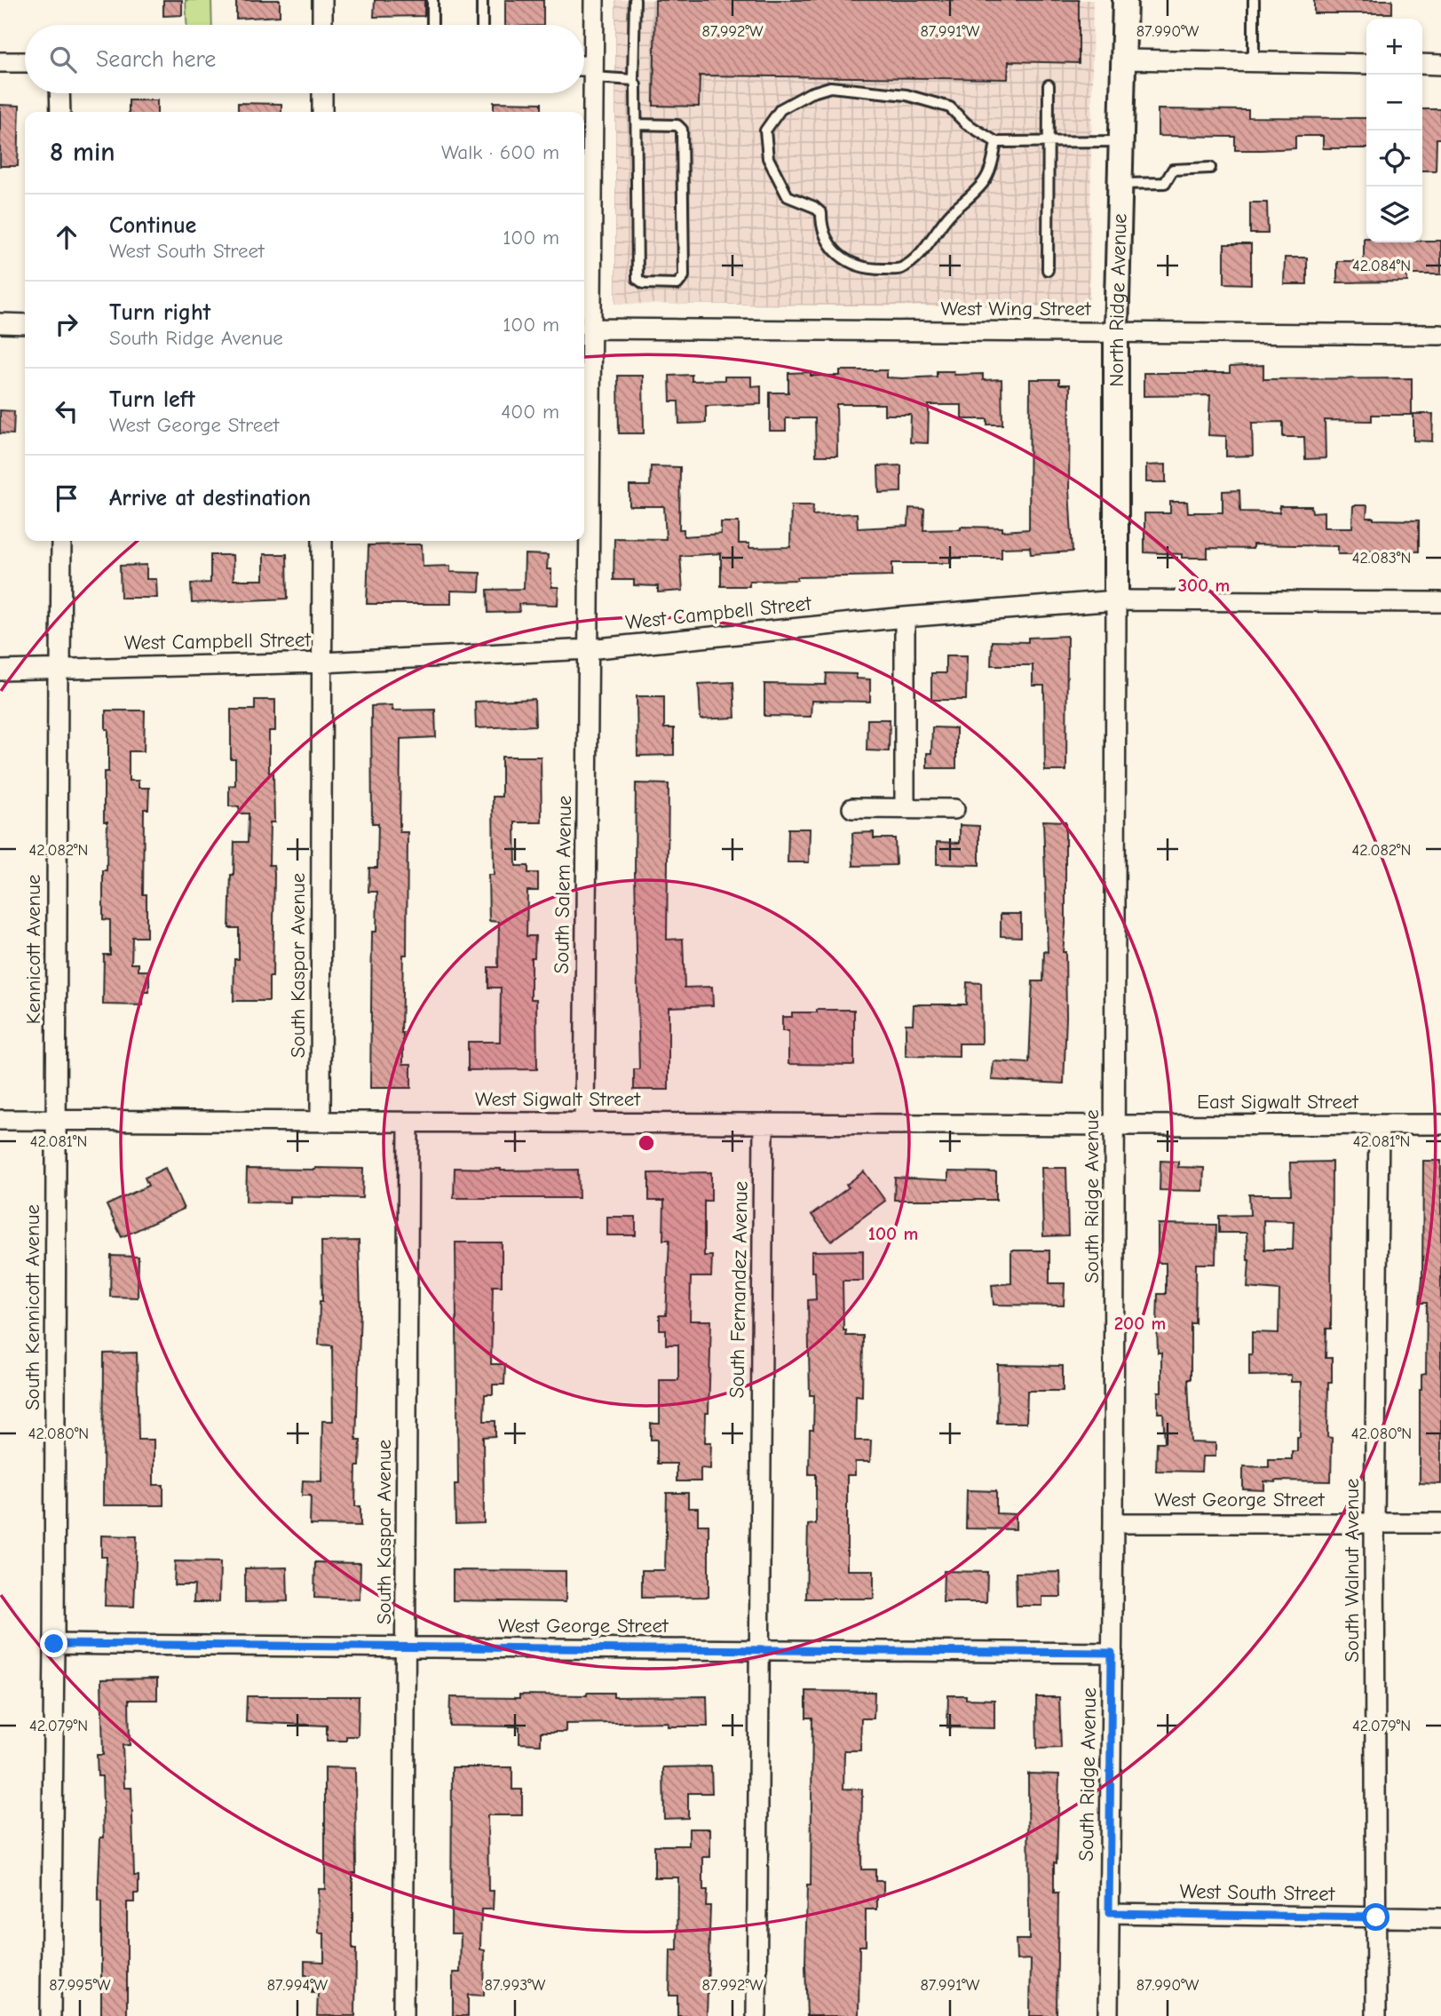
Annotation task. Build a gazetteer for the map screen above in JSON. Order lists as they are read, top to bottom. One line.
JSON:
{"streets":{"street":["North Ridge Avenue","West Wing Street","West Campbell Street","South Salem Avenue","Kennicott Avenue","South Kaspar Avenue","West Sigwalt Street","East Sigwalt Street","South Ridge Avenue","South Fernandez Avenue","South Kennicott Avenue","West George Street","South Walnut Avenue","West South Street"]},"crossings":[["North Ridge Avenue","West Wing Street"],["North Ridge Avenue","West Campbell Street"],["North Ridge Avenue","South Ridge Avenue"],["West Wing Street","South Salem Avenue"],["West Campbell Street","South Salem Avenue"],["West Campbell Street","Kennicott Avenue"],["West Campbell Street","South Kaspar Avenue"],["West Campbell Street","South Ridge Avenue"],["South Salem Avenue","West Sigwalt Street"],["Kennicott Avenue","West Sigwalt Street"],["Kennicott Avenue","South Kennicott Avenue"],["South Kaspar Avenue","West Sigwalt Street"],["South Kaspar Avenue","West George Street"],["West Sigwalt Street","East Sigwalt Street"],["West Sigwalt Street","South Ridge Avenue"],["West Sigwalt Street","South Fernandez Avenue"],["West Sigwalt Street","South Kennicott Avenue"],["East Sigwalt Street","South Ridge Avenue"],["East Sigwalt Street","South Walnut Avenue"],["South Ridge Avenue","West George Street"],["South Ridge Avenue","West South Street"],["South Fernandez Avenue","West George Street"],["South Kennicott Avenue","West George Street"],["West George Street","South Walnut Avenue"],["South Walnut Avenue","West South Street"]],"page":{"map_buttons":["+","−"],"search":"Search here","heading":["8 min","Walk · 600 m"],"list":[["Continue","West South Street","100 m"],["Turn right","South Ridge Avenue","100 m"],["Turn left","West George Street","400 m"],"Arrive at destination"]},"coordinates":["87.992°W","87.991°W","87.990°W","42.084°N","42.083°N","42.082°N","42.081°N","42.080°N","42.079°N","87.995°W","87.994°W","87.993°W"],"rings":["300 m","100 m","200 m"]}
